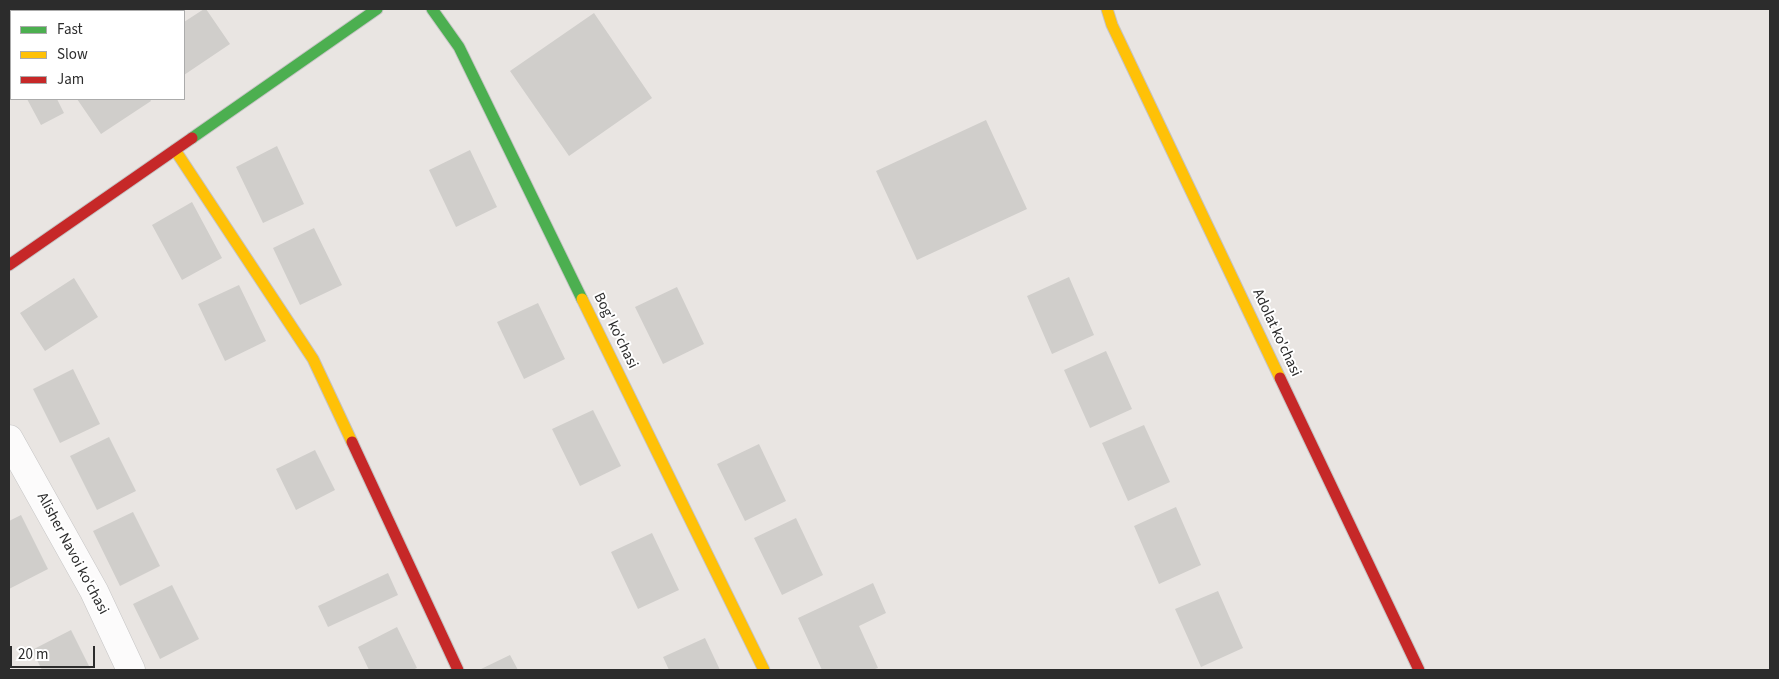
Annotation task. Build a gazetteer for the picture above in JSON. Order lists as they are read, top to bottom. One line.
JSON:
{"streets":{"street":["Bog' ko'chasi","Adolat ko'chasi","Alisher Navoi ko'chasi"]},"legend":["Fast","Slow","Jam"],"scale_bar":"20 m"}
